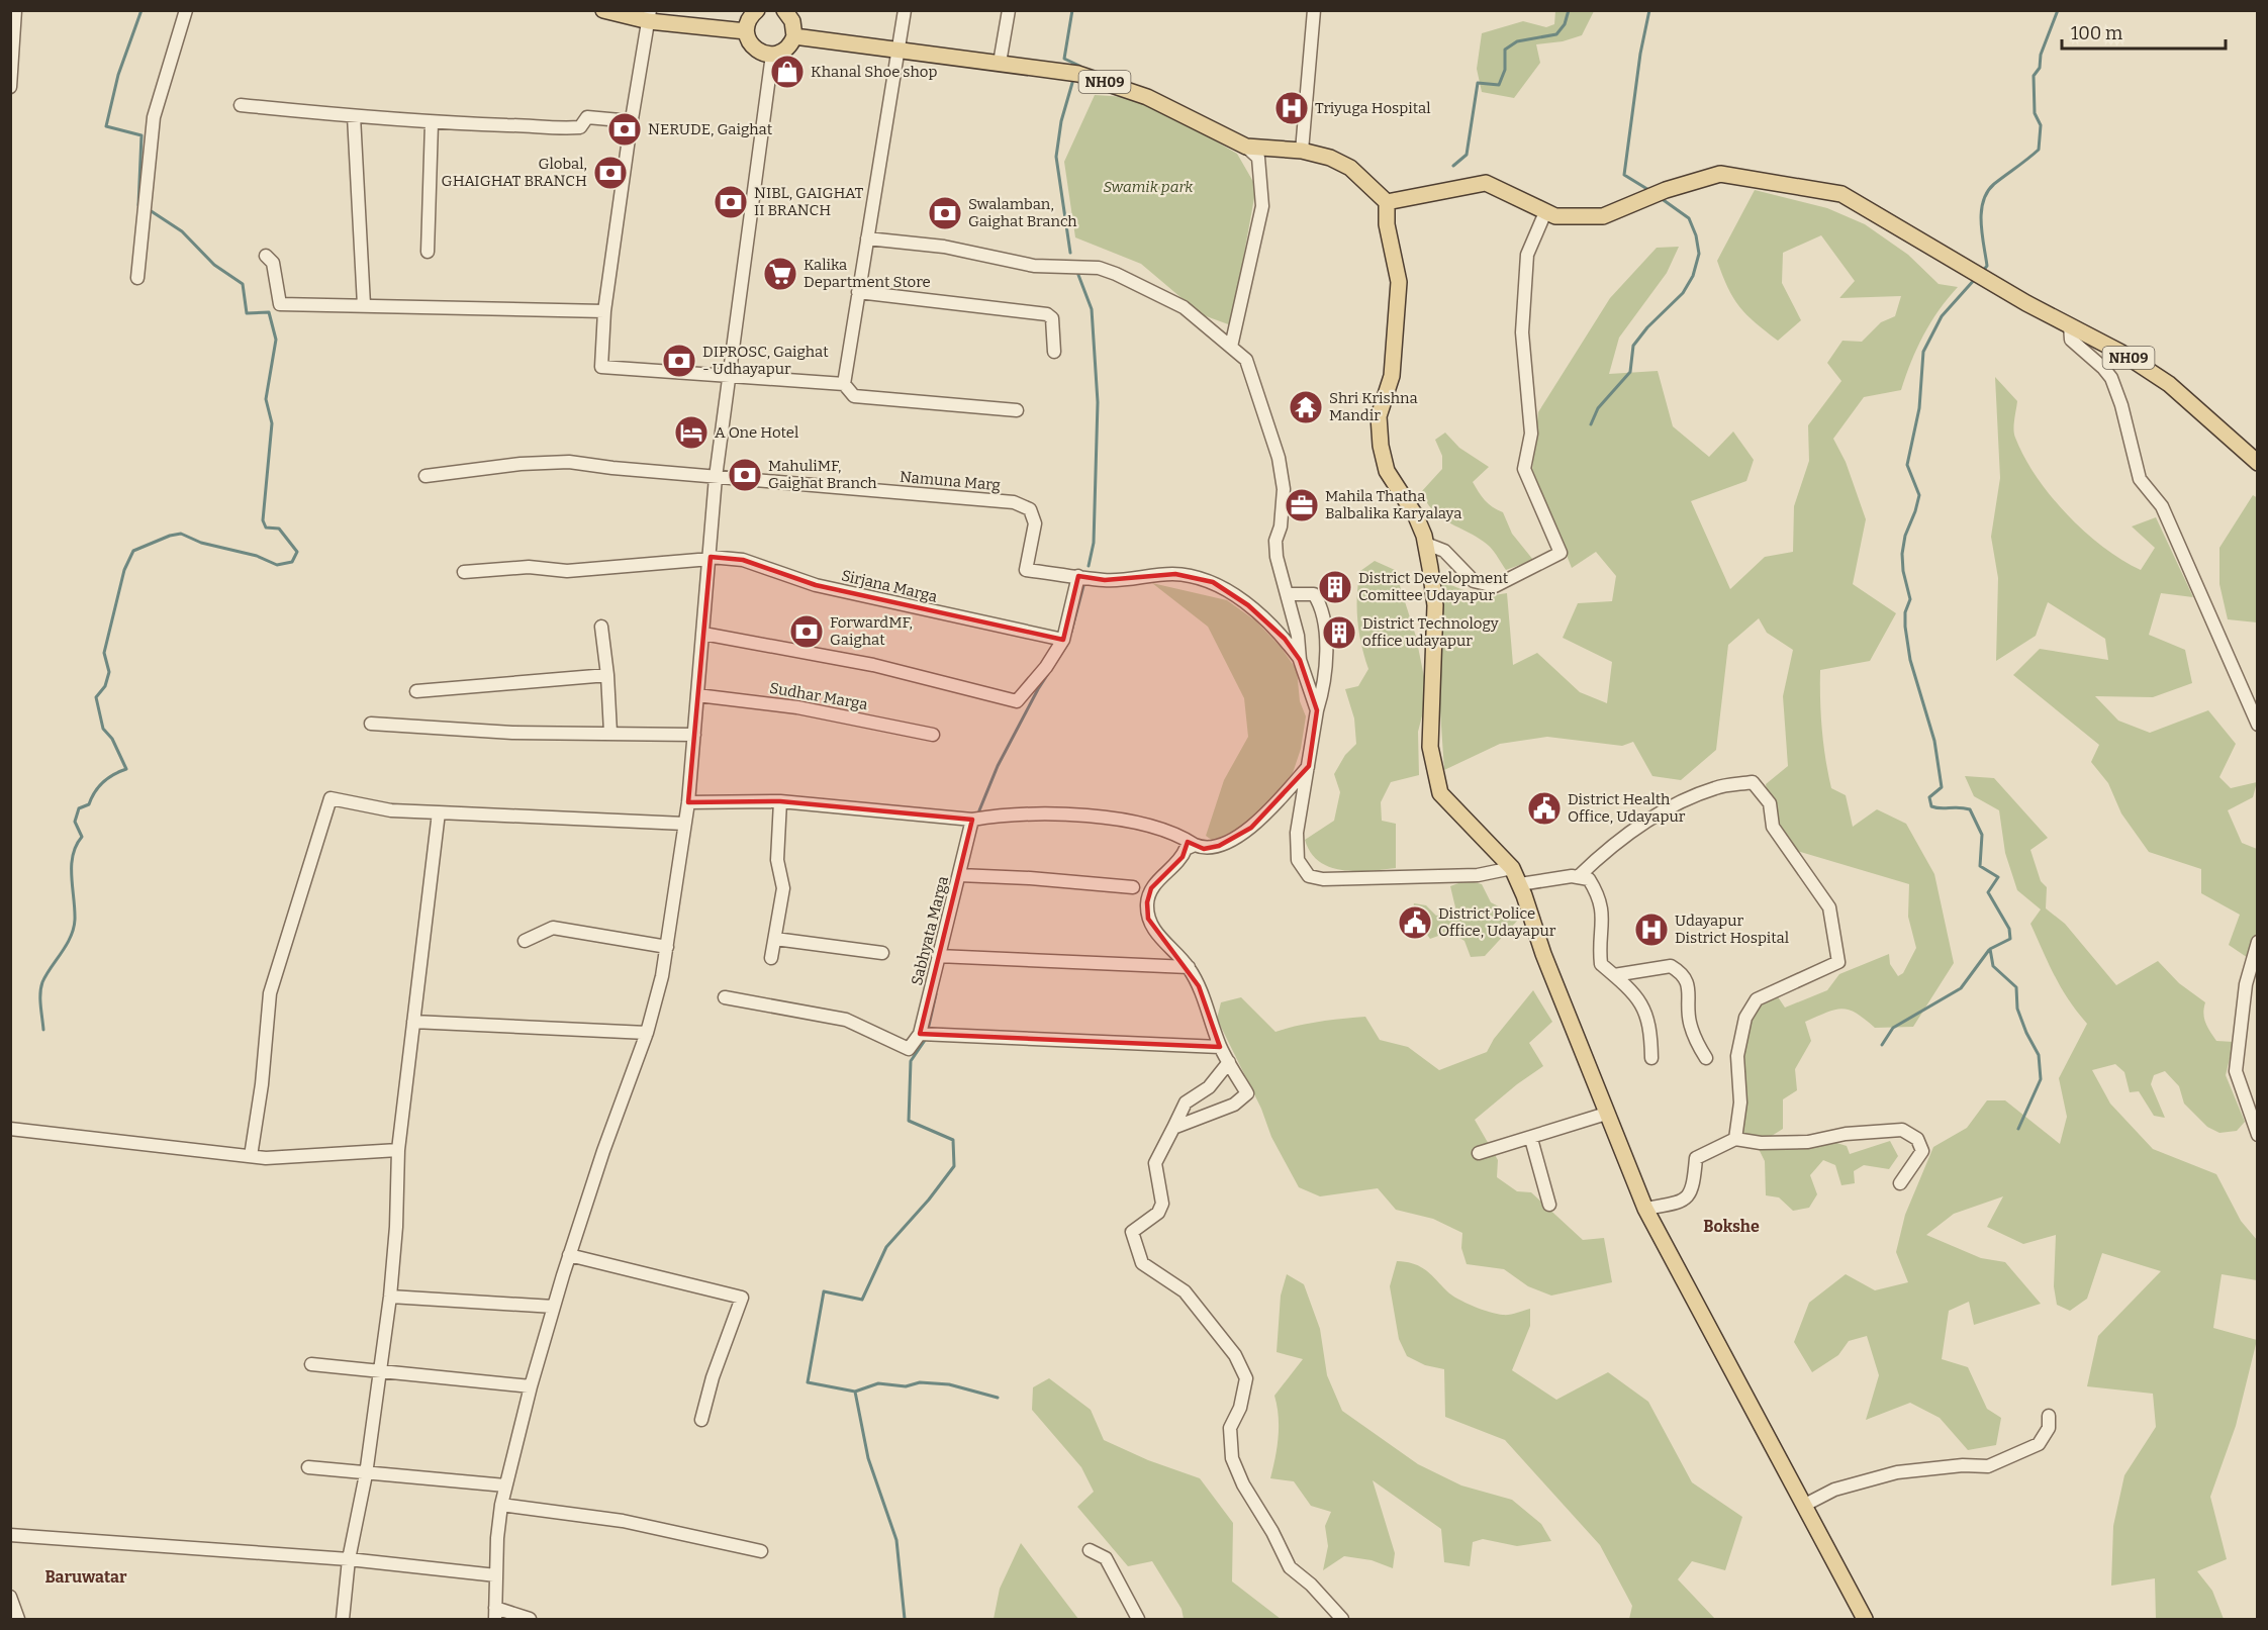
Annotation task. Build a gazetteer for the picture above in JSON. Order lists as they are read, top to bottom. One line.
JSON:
{"streets":{"main road":["NH09"],"street":["Namuna Marg","Sirjana Marga","Sudhar Marga","Sabhyata Marga"]},"districts":["Bokshe","Baruwatar"],"parks":["Swamik park"],"places":{"shop":["Khanal Shoe shop"],"hospital":["Triyuga Hospital","Udayapur District Hospital"],"bank":["NERUDE, Gaighat","Global, GHAIGHAT BRANCH","NIBL, GAIGHAT II BRANCH","Swalamban, Gaighat Branch","DIPROSC, Gaighat - Udhayapur","MahuliMF, Gaighat Branch","ForwardMF, Gaighat"],"supermarket":["Kalika Department Store"],"temple":["Shri Krishna Mandir"],"hotel":["A One Hotel"],"office":["Mahila Thatha Balbalika Karyalaya"],"building":["District Development Comittee Udayapur","District Technology office udayapur"],"public building":["District Health Office, Udayapur","District Police Office, Udayapur"]},"scale_bar":"100 m"}
